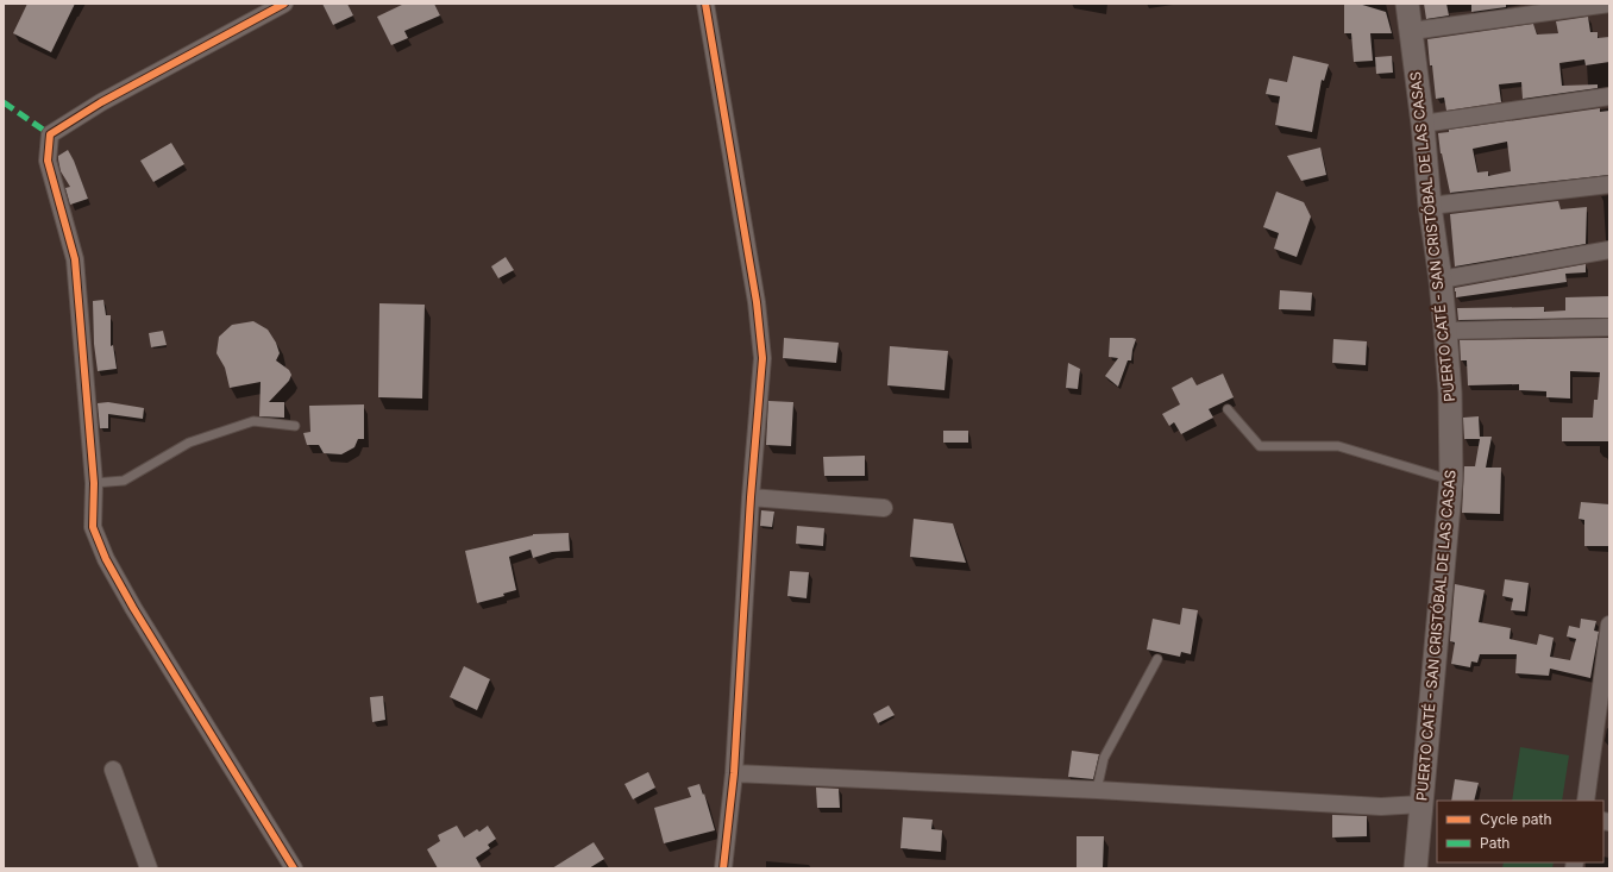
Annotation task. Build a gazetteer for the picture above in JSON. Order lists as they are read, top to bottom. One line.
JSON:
{"streets":{"main road":["PUERTO CATÉ - SAN CRISTÓBAL DE LAS CASAS"]},"legend":["Cycle path","Path"]}
